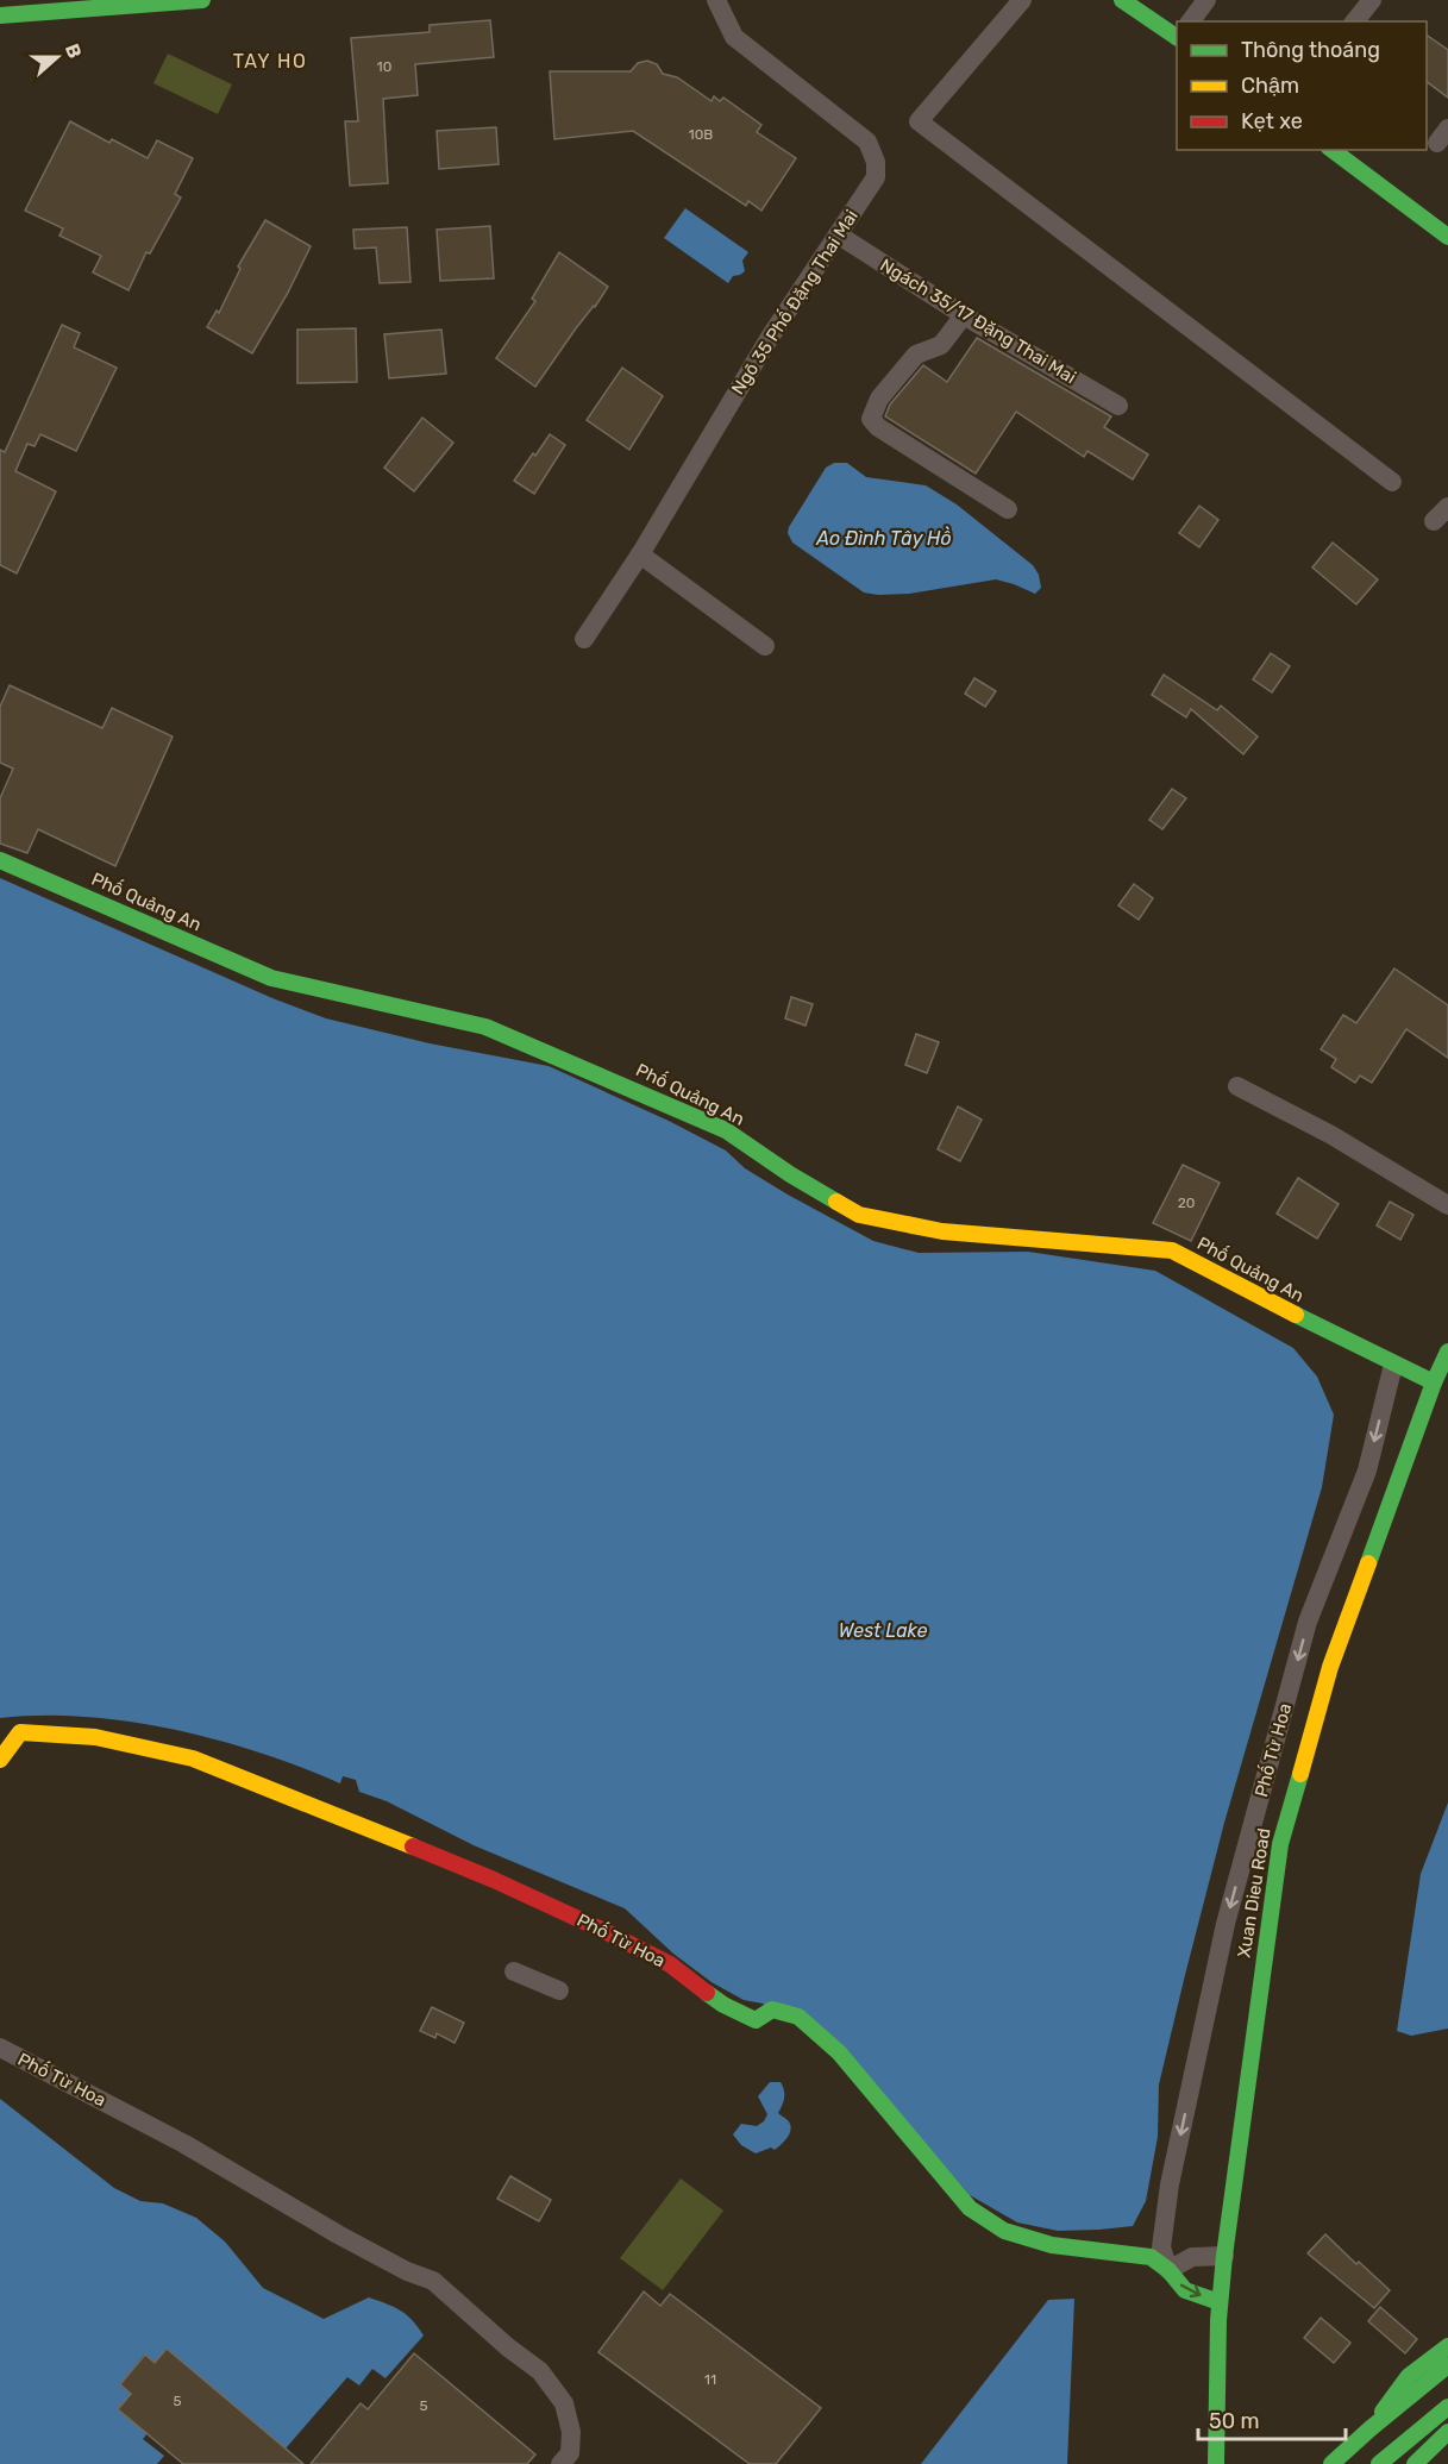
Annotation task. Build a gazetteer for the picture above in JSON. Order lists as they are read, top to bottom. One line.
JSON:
{"streets":{"street":["Ngõ 35 Phố Đặng Thai Mai","Ngách 35/17 Đặng Thai Mai","Phố Quảng An","Phố Từ Hoa","Xuan Dieu Road"]},"crossings":[["Ngõ 35 Phố Đặng Thai Mai","Ngách 35/17 Đặng Thai Mai"],["Phố Quảng An","Phố Từ Hoa"],["Phố Quảng An","Xuan Dieu Road"],["Phố Từ Hoa","Xuan Dieu Road"]],"districts":["TAY HO"],"water":["Ao Đình Tây Hồ","West Lake"],"house_numbers":["10","10B","20","11","5","5"],"legend":["Thông thoáng","Chậm","Kẹt xe"],"scale_bar":"50 m","north":"right"}
